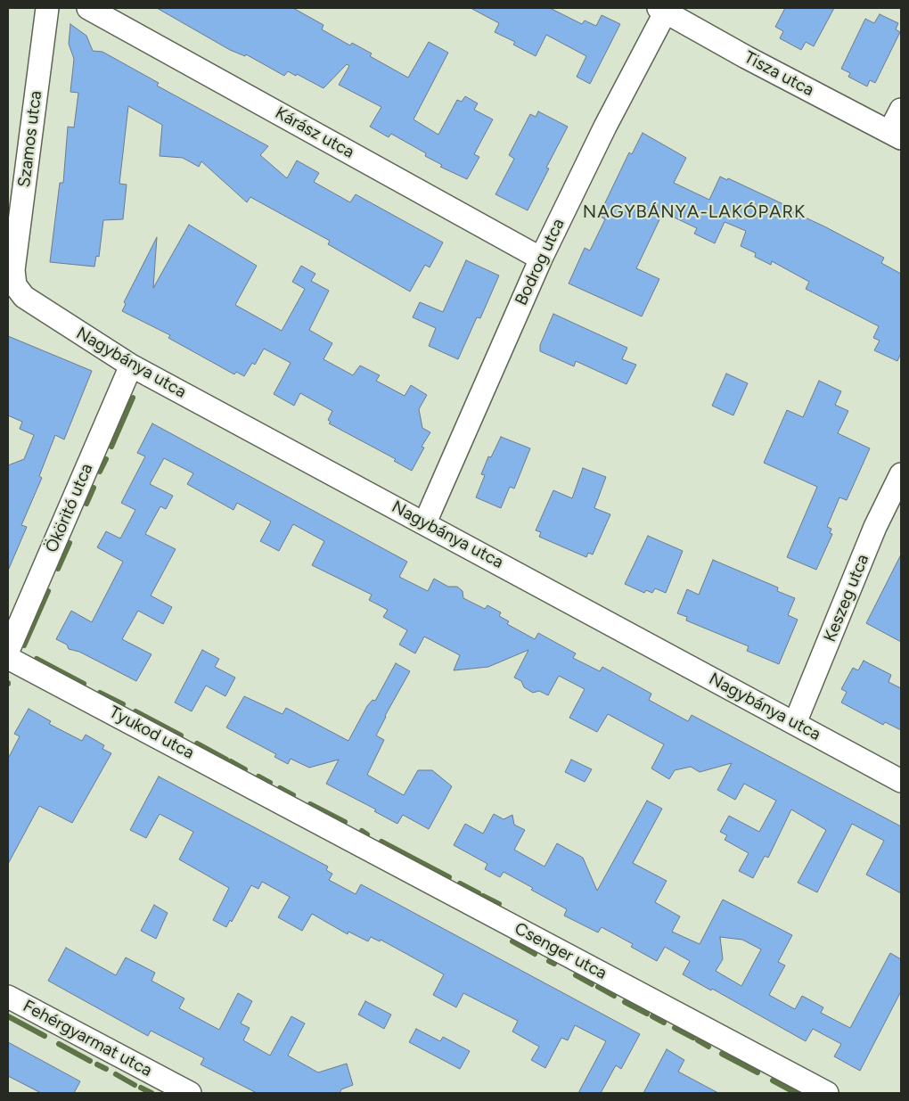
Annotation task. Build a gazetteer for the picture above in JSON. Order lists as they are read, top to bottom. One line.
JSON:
{"streets":{"street":["Tisza utca","Kárász utca","Szamos utca","Bodrog utca","Nagybánya utca","Ököritó utca","Keszeg utca","Tyukod utca","Csenger utca","Fehérgyarmat utca"]},"crossings":[["Tisza utca","Bodrog utca"],["Kárász utca","Bodrog utca"],["Szamos utca","Nagybánya utca"],["Bodrog utca","Nagybánya utca"],["Nagybánya utca","Ököritó utca"],["Nagybánya utca","Keszeg utca"],["Tyukod utca","Csenger utca"]],"districts":["NAGYBÁNYA-LAKÓPARK"]}
